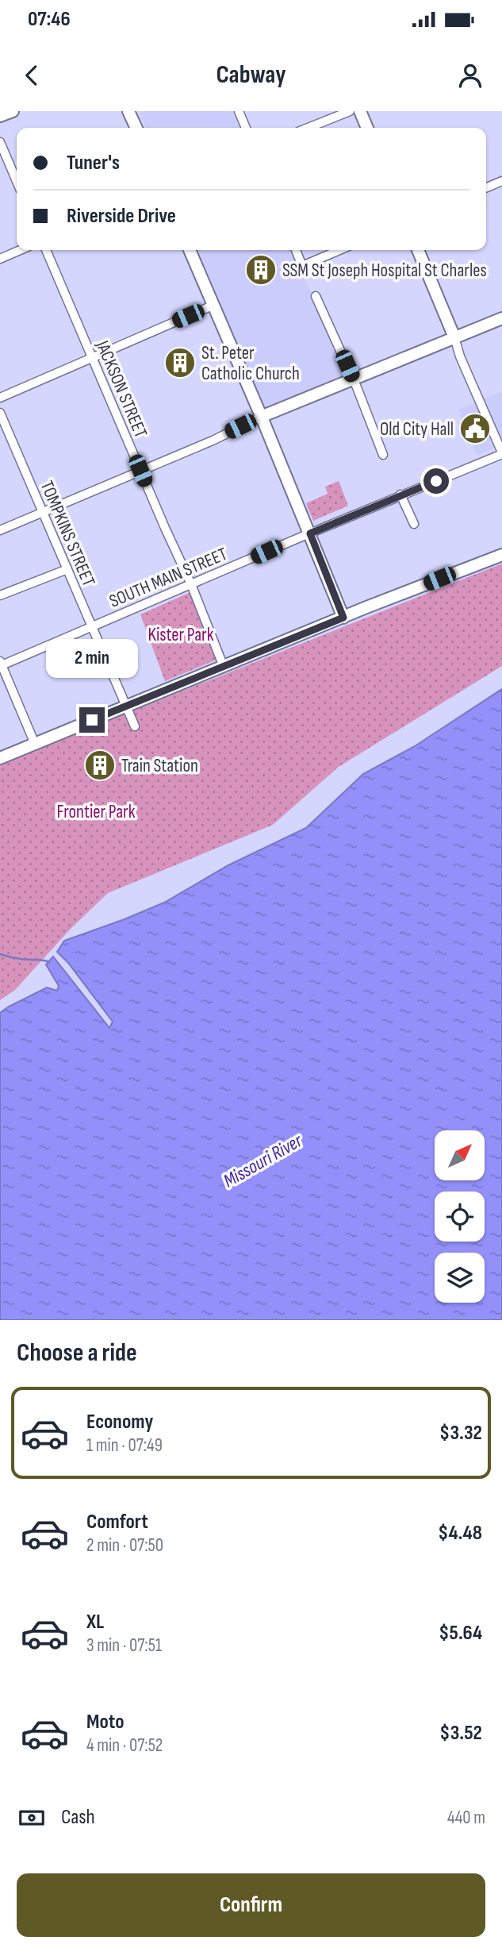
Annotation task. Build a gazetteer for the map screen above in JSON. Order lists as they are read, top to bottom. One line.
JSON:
{"streets":{"street":["JACKSON STREET","TOMPKINS STREET","SOUTH MAIN STREET"]},"crossings":[["JACKSON STREET","SOUTH MAIN STREET"],["TOMPKINS STREET","SOUTH MAIN STREET"]],"water":["Missouri River"],"parks":["Kister Park","Frontier Park"],"places":{"building":["SSM St Joseph Hospital St Charles","St. Peter Catholic Church","Train Station"],"public building":["Old City Hall"]},"north":"top right","page":{"status":"07:46","header":"Cabway","banner":["Tuner's","Riverside Drive"],"bubble":"2 min","heading":"Choose a ride","list":[{"name":"Economy","note":"1 min · 07:49","value":"$3.32"},{"name":"Comfort","note":"2 min · 07:50","value":"$4.48"},{"name":"XL","note":"3 min · 07:51","value":"$5.64"},{"name":"Moto","note":"4 min · 07:52","value":"$3.52"}],"pay":["Cash","440 m"],"buttons":"Confirm"}}
